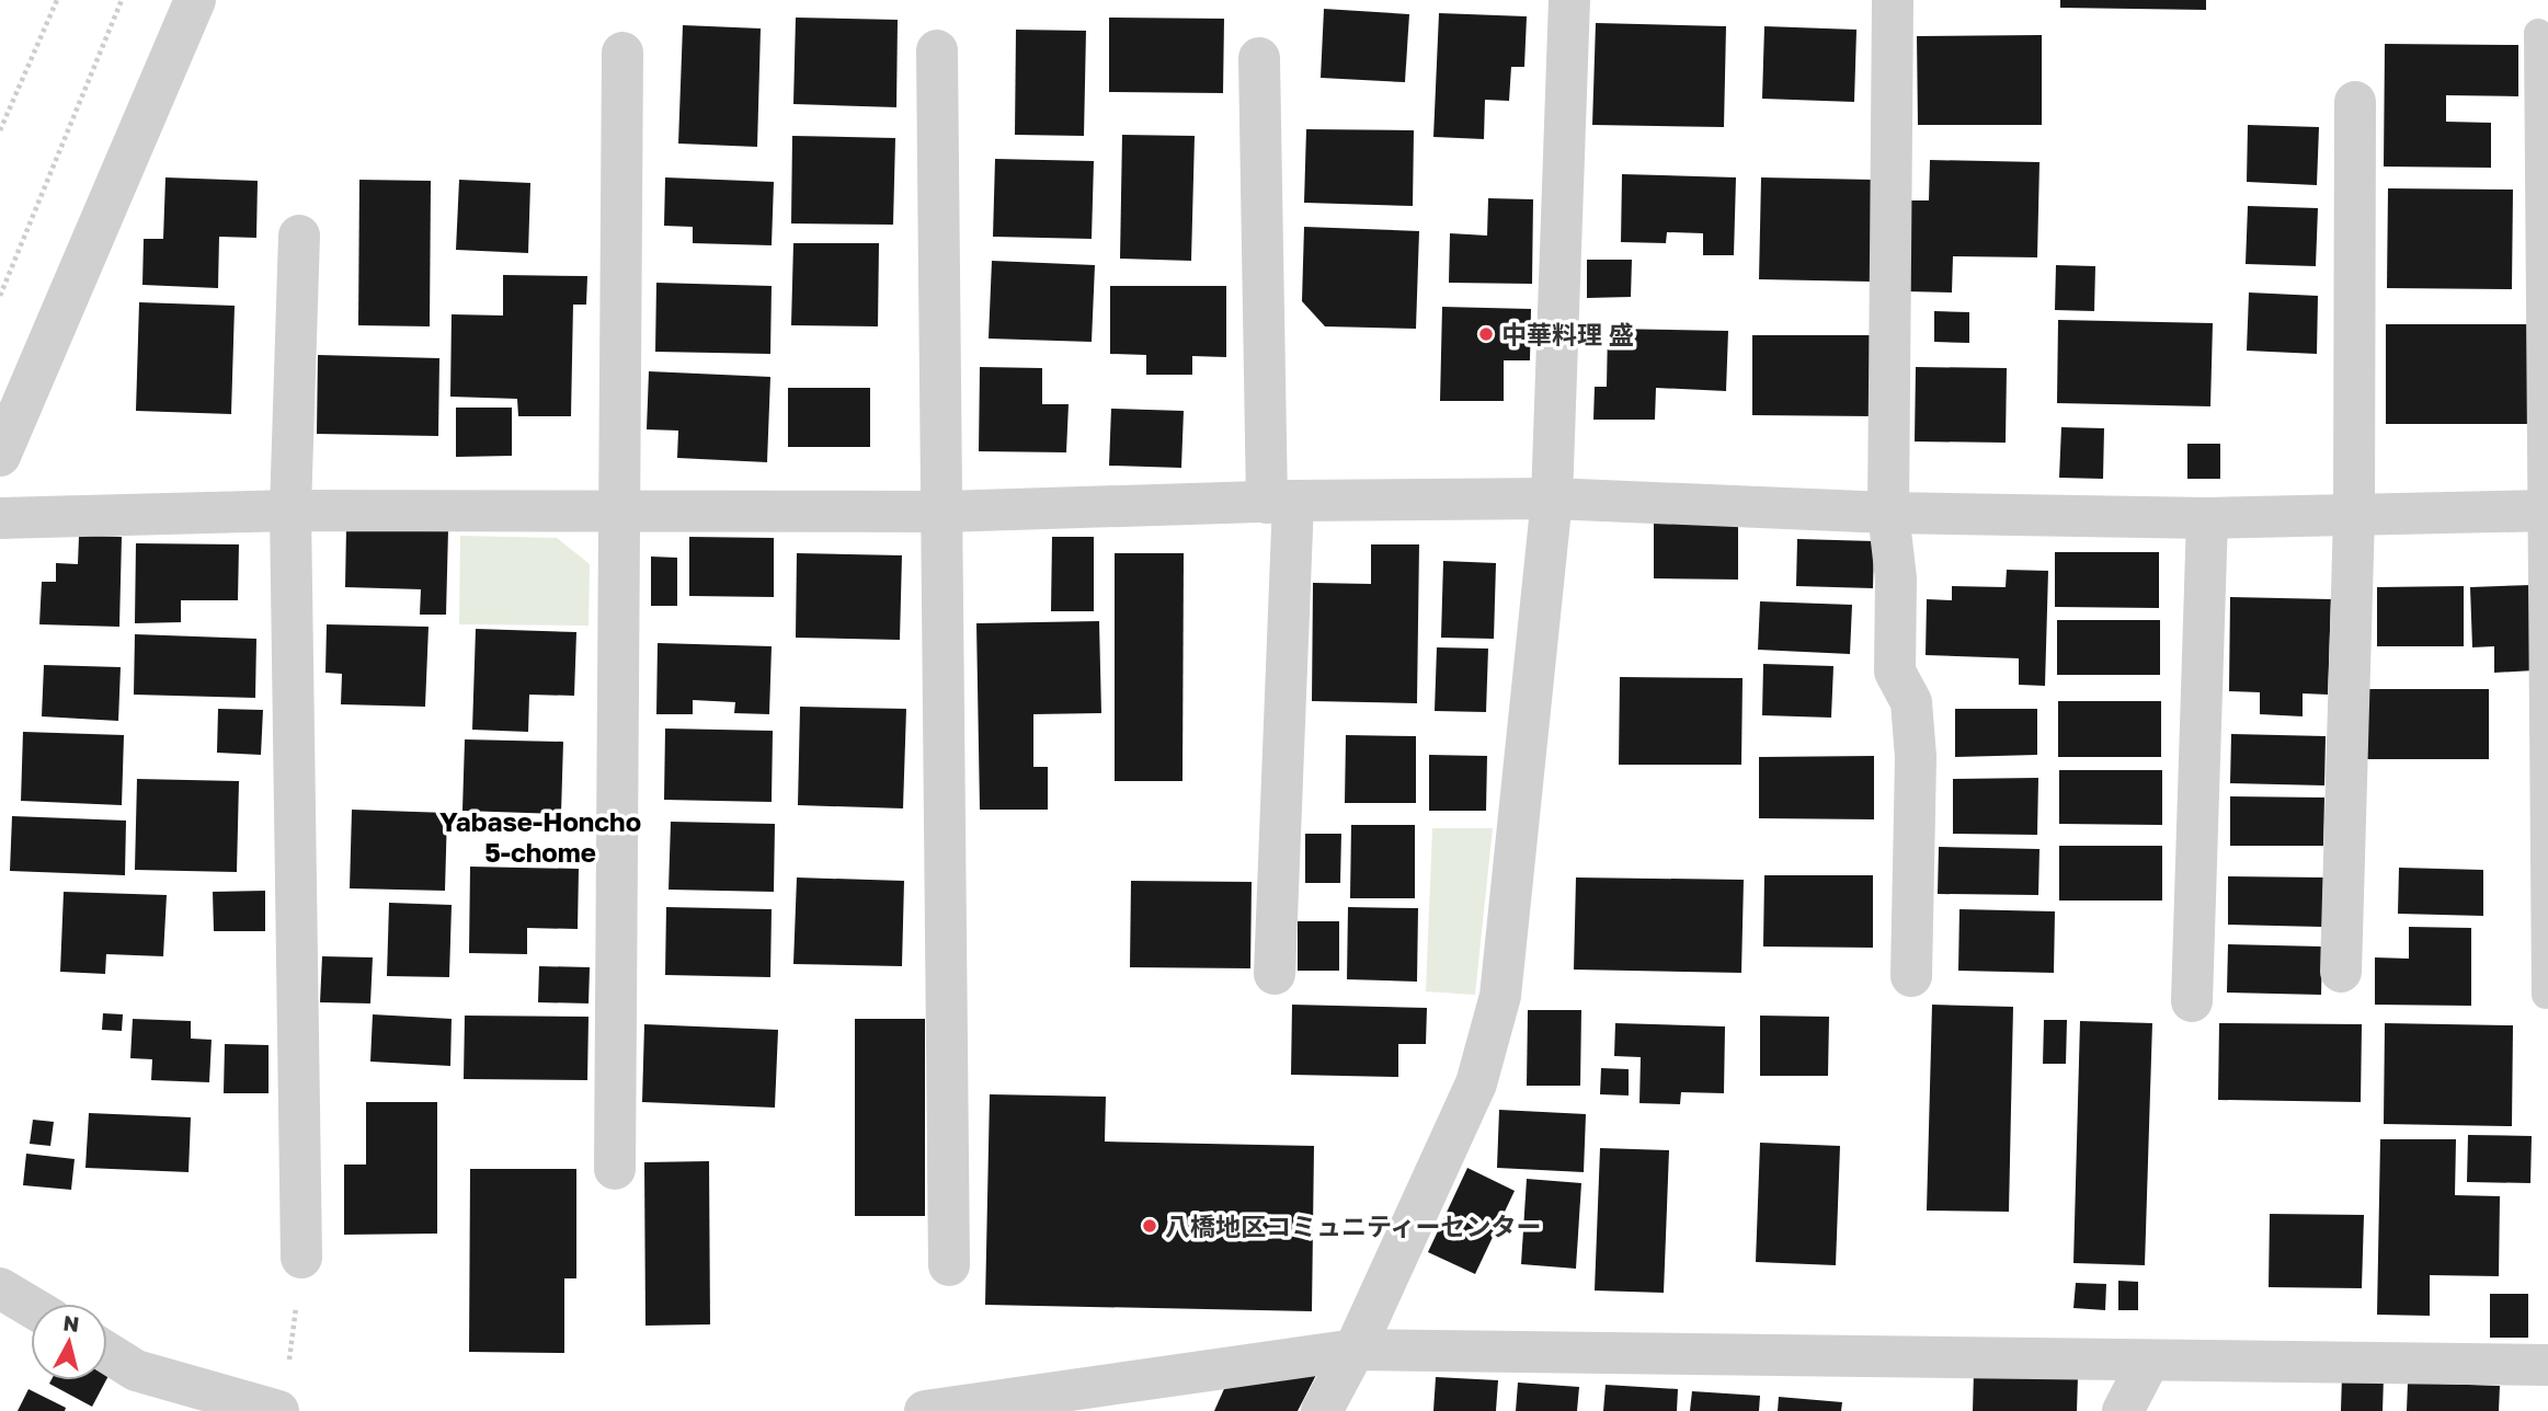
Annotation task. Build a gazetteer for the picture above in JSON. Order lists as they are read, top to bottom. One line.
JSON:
{"districts":["Yabase-Honcho 5-chome"],"places":["中華料理 盛","八橋地区コミュニティーセンター"],"north":"top"}
